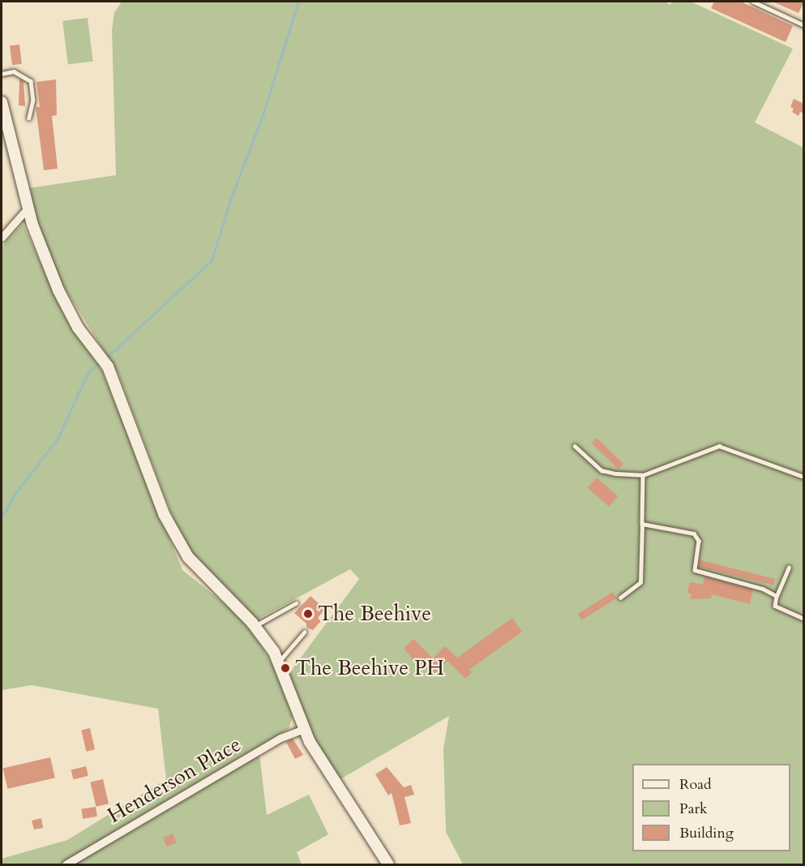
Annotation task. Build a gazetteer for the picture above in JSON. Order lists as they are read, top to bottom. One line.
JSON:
{"streets":{"street":["Henderson Place"]},"places":["The Beehive","The Beehive PH"],"legend":["Road","Park","Building"]}
